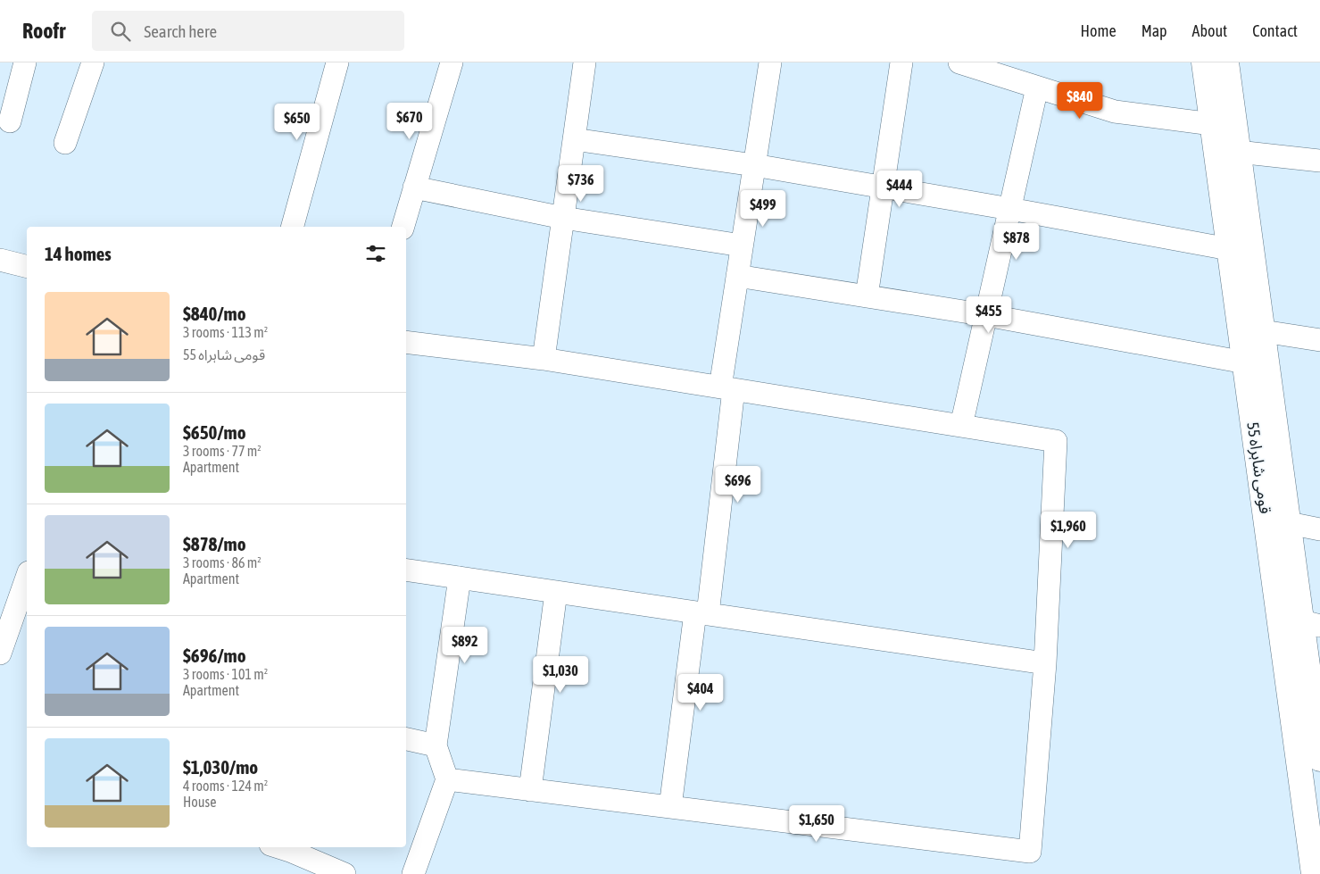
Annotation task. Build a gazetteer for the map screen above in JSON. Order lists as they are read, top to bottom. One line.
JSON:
{"streets":{"highway":["قومی شاہراہ 55"]},"page":{"header":"Roofr","search":"Search here","nav":["Home","Map","About","Contact"],"price":["$840","$670","$650","$736","$444","$499","$878","$455","$696","$1,960","$892","$1,030","$404","$1,650"],"heading":"14 homes","list":[{"name":"$840/mo","note":"3 rooms · 113 m² · قومی شاہراہ 55"},{"name":"$650/mo","note":"3 rooms · 77 m² · Apartment"},{"name":"$878/mo","note":"3 rooms · 86 m² · Apartment"},{"name":"$696/mo","note":"3 rooms · 101 m² · Apartment"},{"name":"$1,030/mo","note":"4 rooms · 124 m² · House"}]}}
